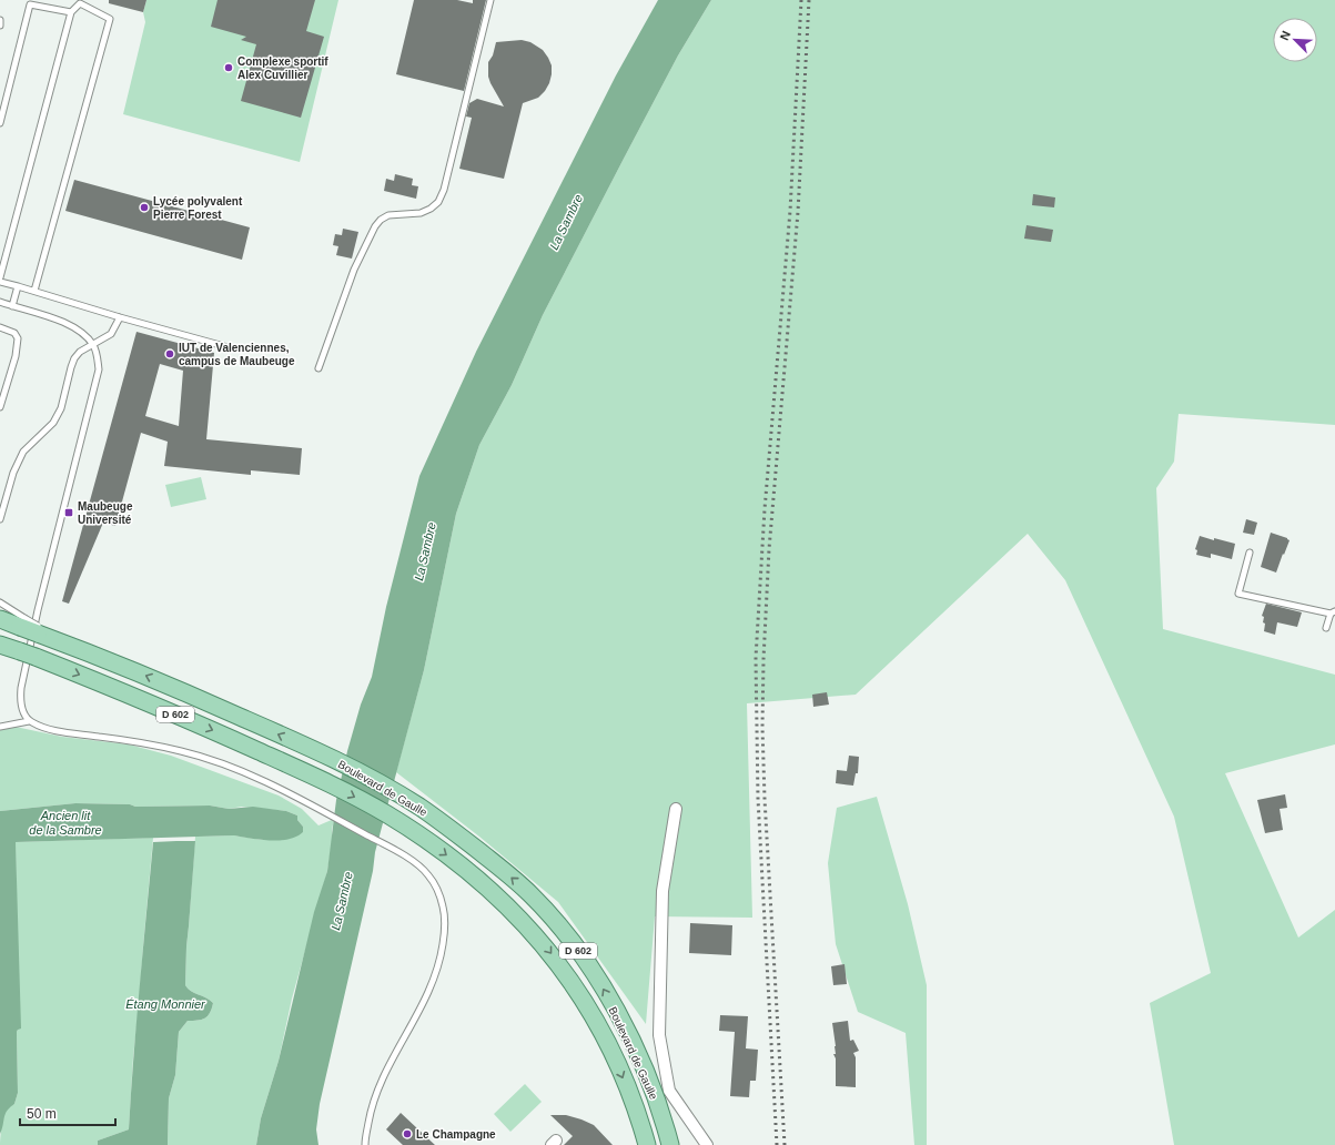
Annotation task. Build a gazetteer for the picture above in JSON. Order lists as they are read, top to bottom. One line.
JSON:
{"streets":{"main road":["D 602","Boulevard de Gaulle"]},"water":["La Sambre","Ancien lit de la Sambre","Étang Monnier"],"places":{"other":["Complexe sportif Alex Cuvillier","Lycée polyvalent Pierre Forest","IUT de Valenciennes, campus de Maubeuge","Le Champagne"],"transit":["Maubeuge Université"]},"scale_bar":"50 m","north":"top left"}
